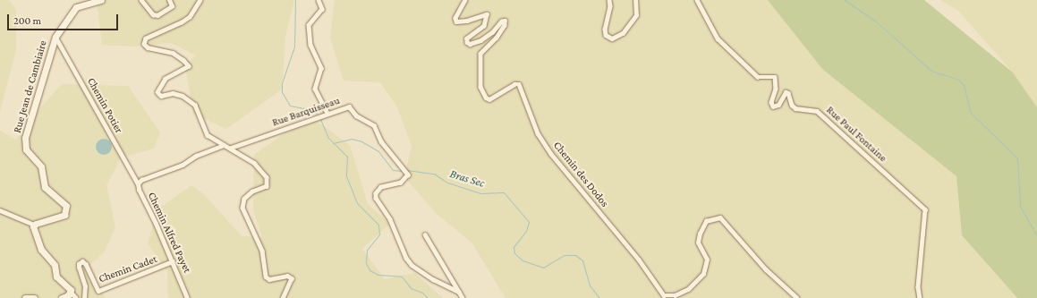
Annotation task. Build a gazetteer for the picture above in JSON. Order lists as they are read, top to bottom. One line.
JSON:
{"streets":{"main road":["Rue Jean de Cambiaire"],"street":["Chemin Potier","Rue Barquisseau","Rue Paul Fontaine","Chemin des Dodos","Chemin Alfred Payet","Chemin Cadet"]},"crossings":[["Rue Jean de Cambiaire","Chemin Potier"],["Chemin Potier","Chemin Alfred Payet"],["Chemin Alfred Payet","Chemin Cadet"]],"water":["Bras Sec"],"scale_bar":"200 m"}
